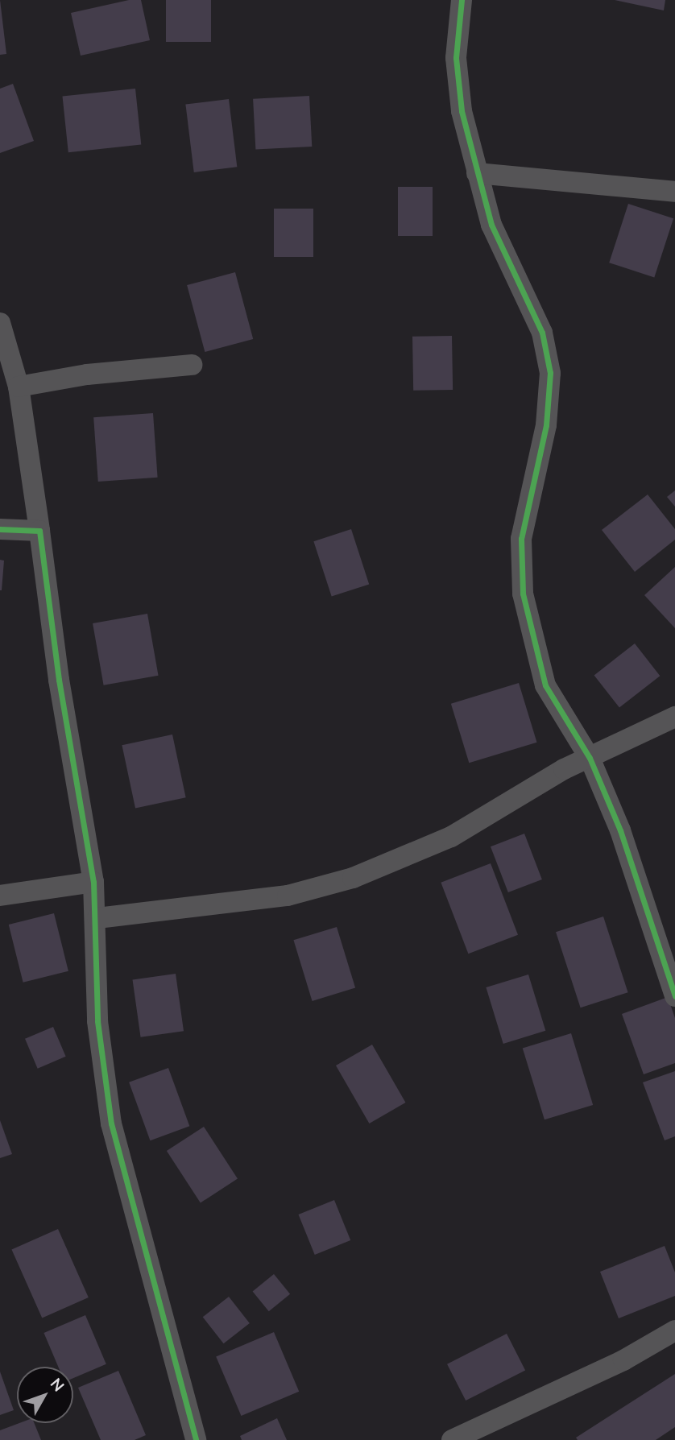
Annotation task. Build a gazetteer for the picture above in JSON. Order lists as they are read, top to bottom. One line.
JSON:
{"north":"top right"}
